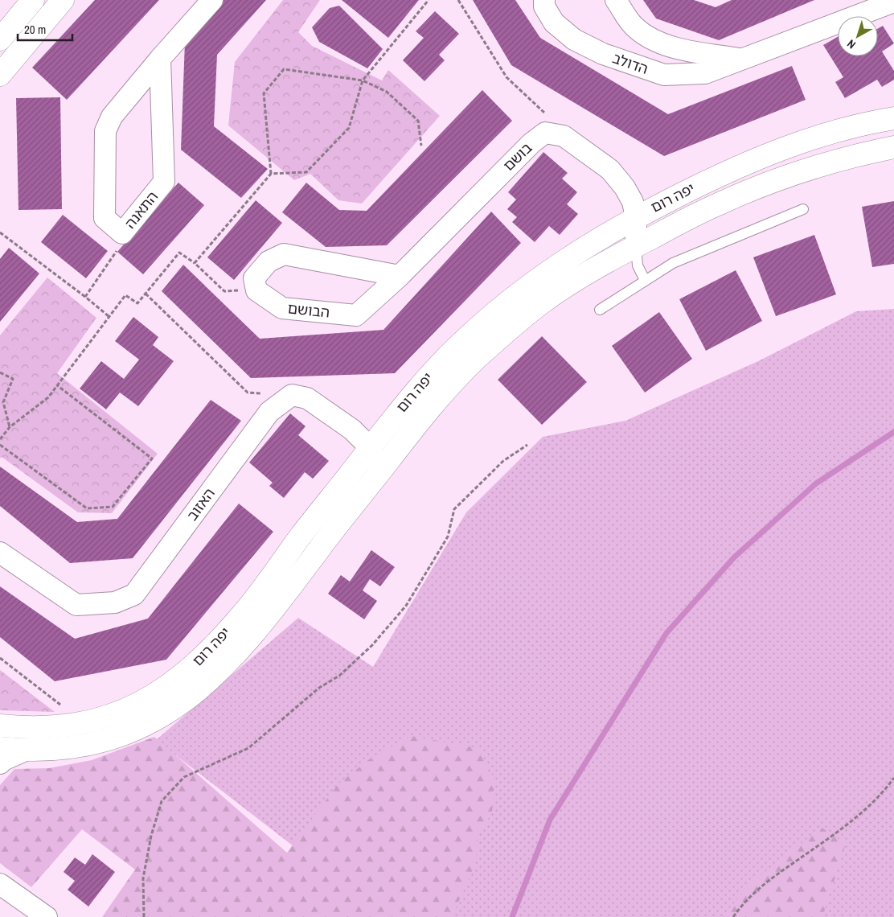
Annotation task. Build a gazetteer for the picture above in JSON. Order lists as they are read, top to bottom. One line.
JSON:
{"streets":{"street":["הדולב","בושם","יפה רום","התאנה","הבושם","האזוב"]},"crossings":[["בושם","יפה רום"],["בושם","הבושם"],["יפה רום","האזוב"]],"scale_bar":"20 m","north":"bottom left"}
